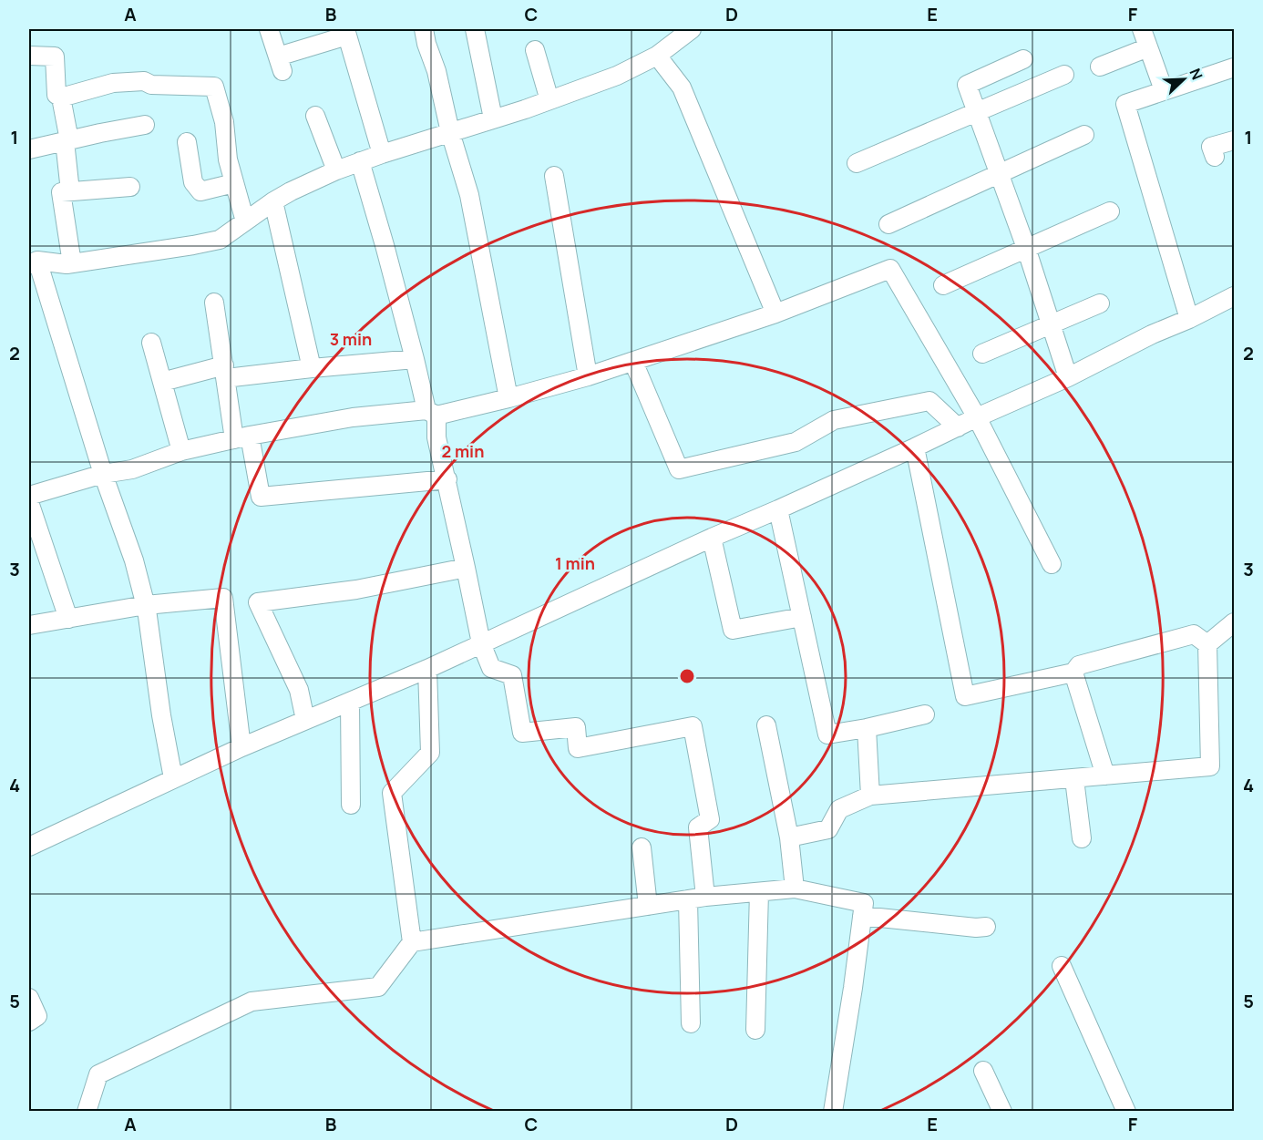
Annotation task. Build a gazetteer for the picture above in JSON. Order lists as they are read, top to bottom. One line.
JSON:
{"north":"top right","grid":{"columns":["A","B","C","D","E","F"],"rows":["1","2","3","4","5"]},"rings":["3 min","2 min","1 min"]}
